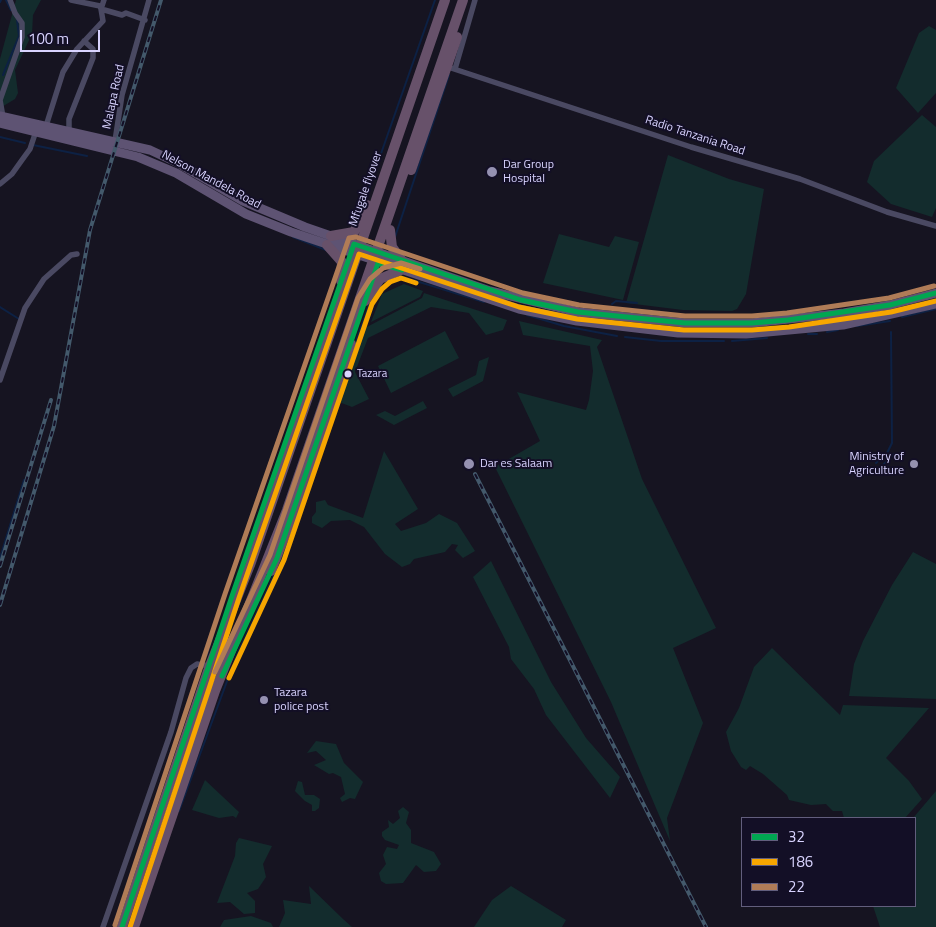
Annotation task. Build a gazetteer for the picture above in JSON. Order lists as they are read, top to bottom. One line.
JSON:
{"streets":{"highway":["Mfugale flyover"],"main road":["Nelson Mandela Road"],"street":["Malapa Road","Radio Tanzania Road"]},"crossings":[["Malapa Road","Nelson Mandela Road"]],"places":["Dar Group Hospital","Tazara","Dar es Salaam","Ministry of Agriculture","Tazara police post"],"lines":["transit line 22","transit line 32","transit line 186"],"legend":["32","186","22"],"scale_bar":"100 m"}
